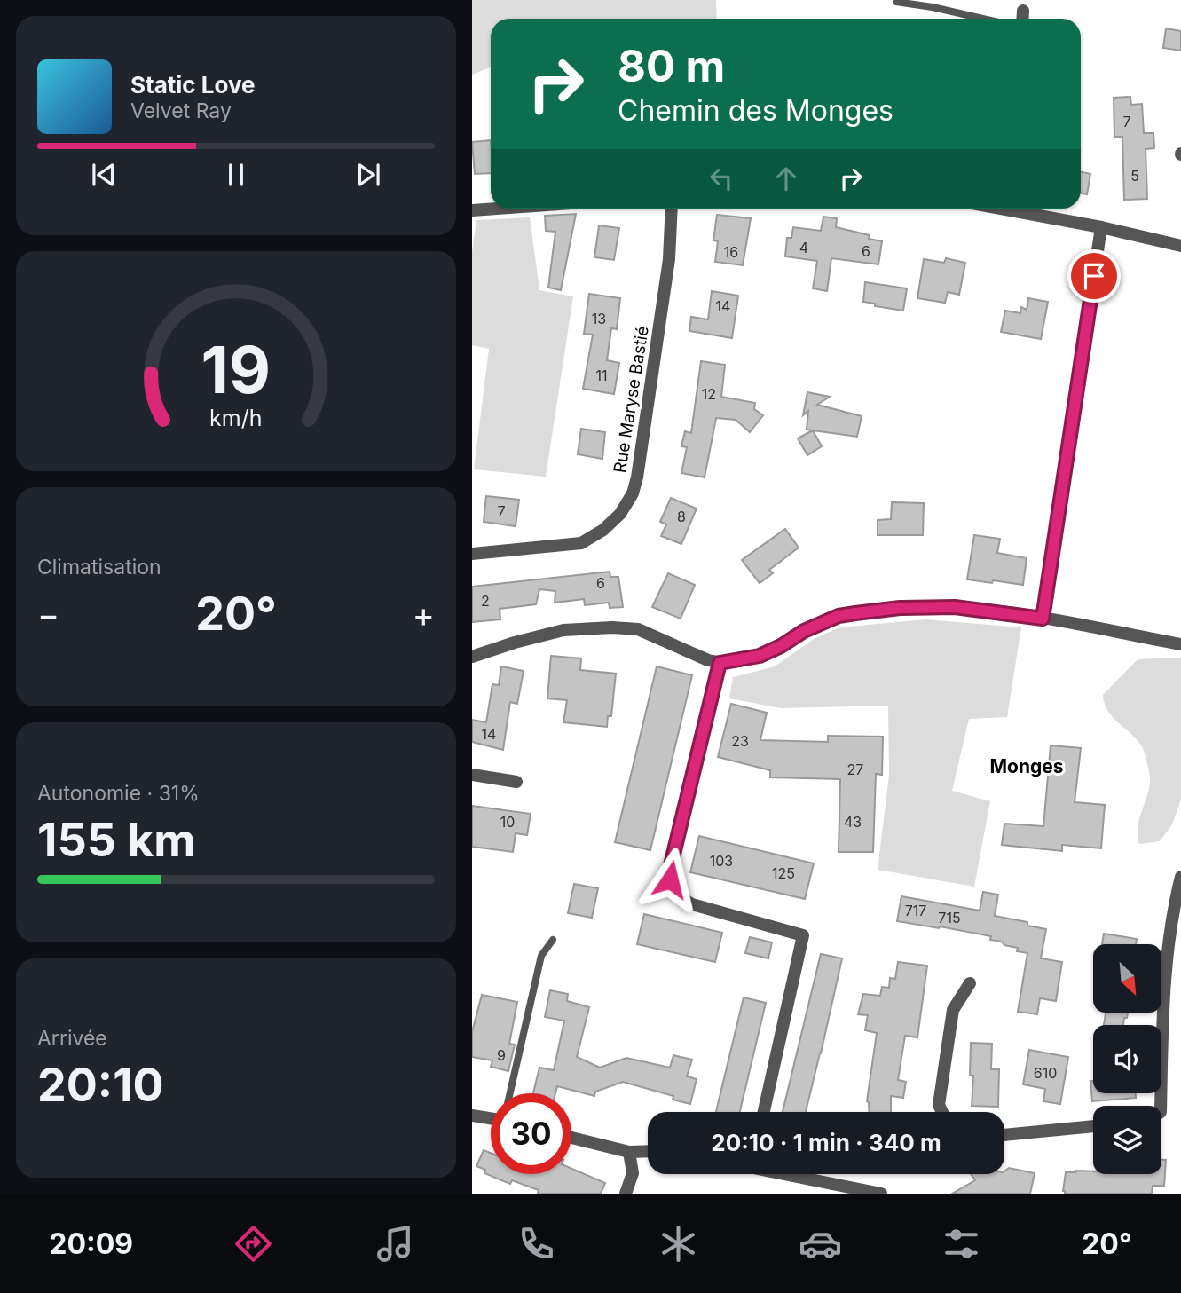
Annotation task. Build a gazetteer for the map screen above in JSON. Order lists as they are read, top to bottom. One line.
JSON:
{"streets":{"street":["Rue Maryse Bastié"]},"districts":["Monges"],"house_numbers":["7","5","4","6","16","14","13","11","12","7","8","6","2","14","23","27","10","43","103","125","717","715","9","610"],"north":"bottom right","page":{"turn":["80 m","Chemin des Monges"],"song":["Static Love","Velvet Ray"],"tile":["Climatisation",["Autonomie · 31%","155 km"],["Arrivée","20:10"]],"heat":["−","20°","+"],"limit":"30","trip":"20:10 · 1 min · 340 m","tabs":["20:09","20°"],"gauge":["19","km/h"]}}
